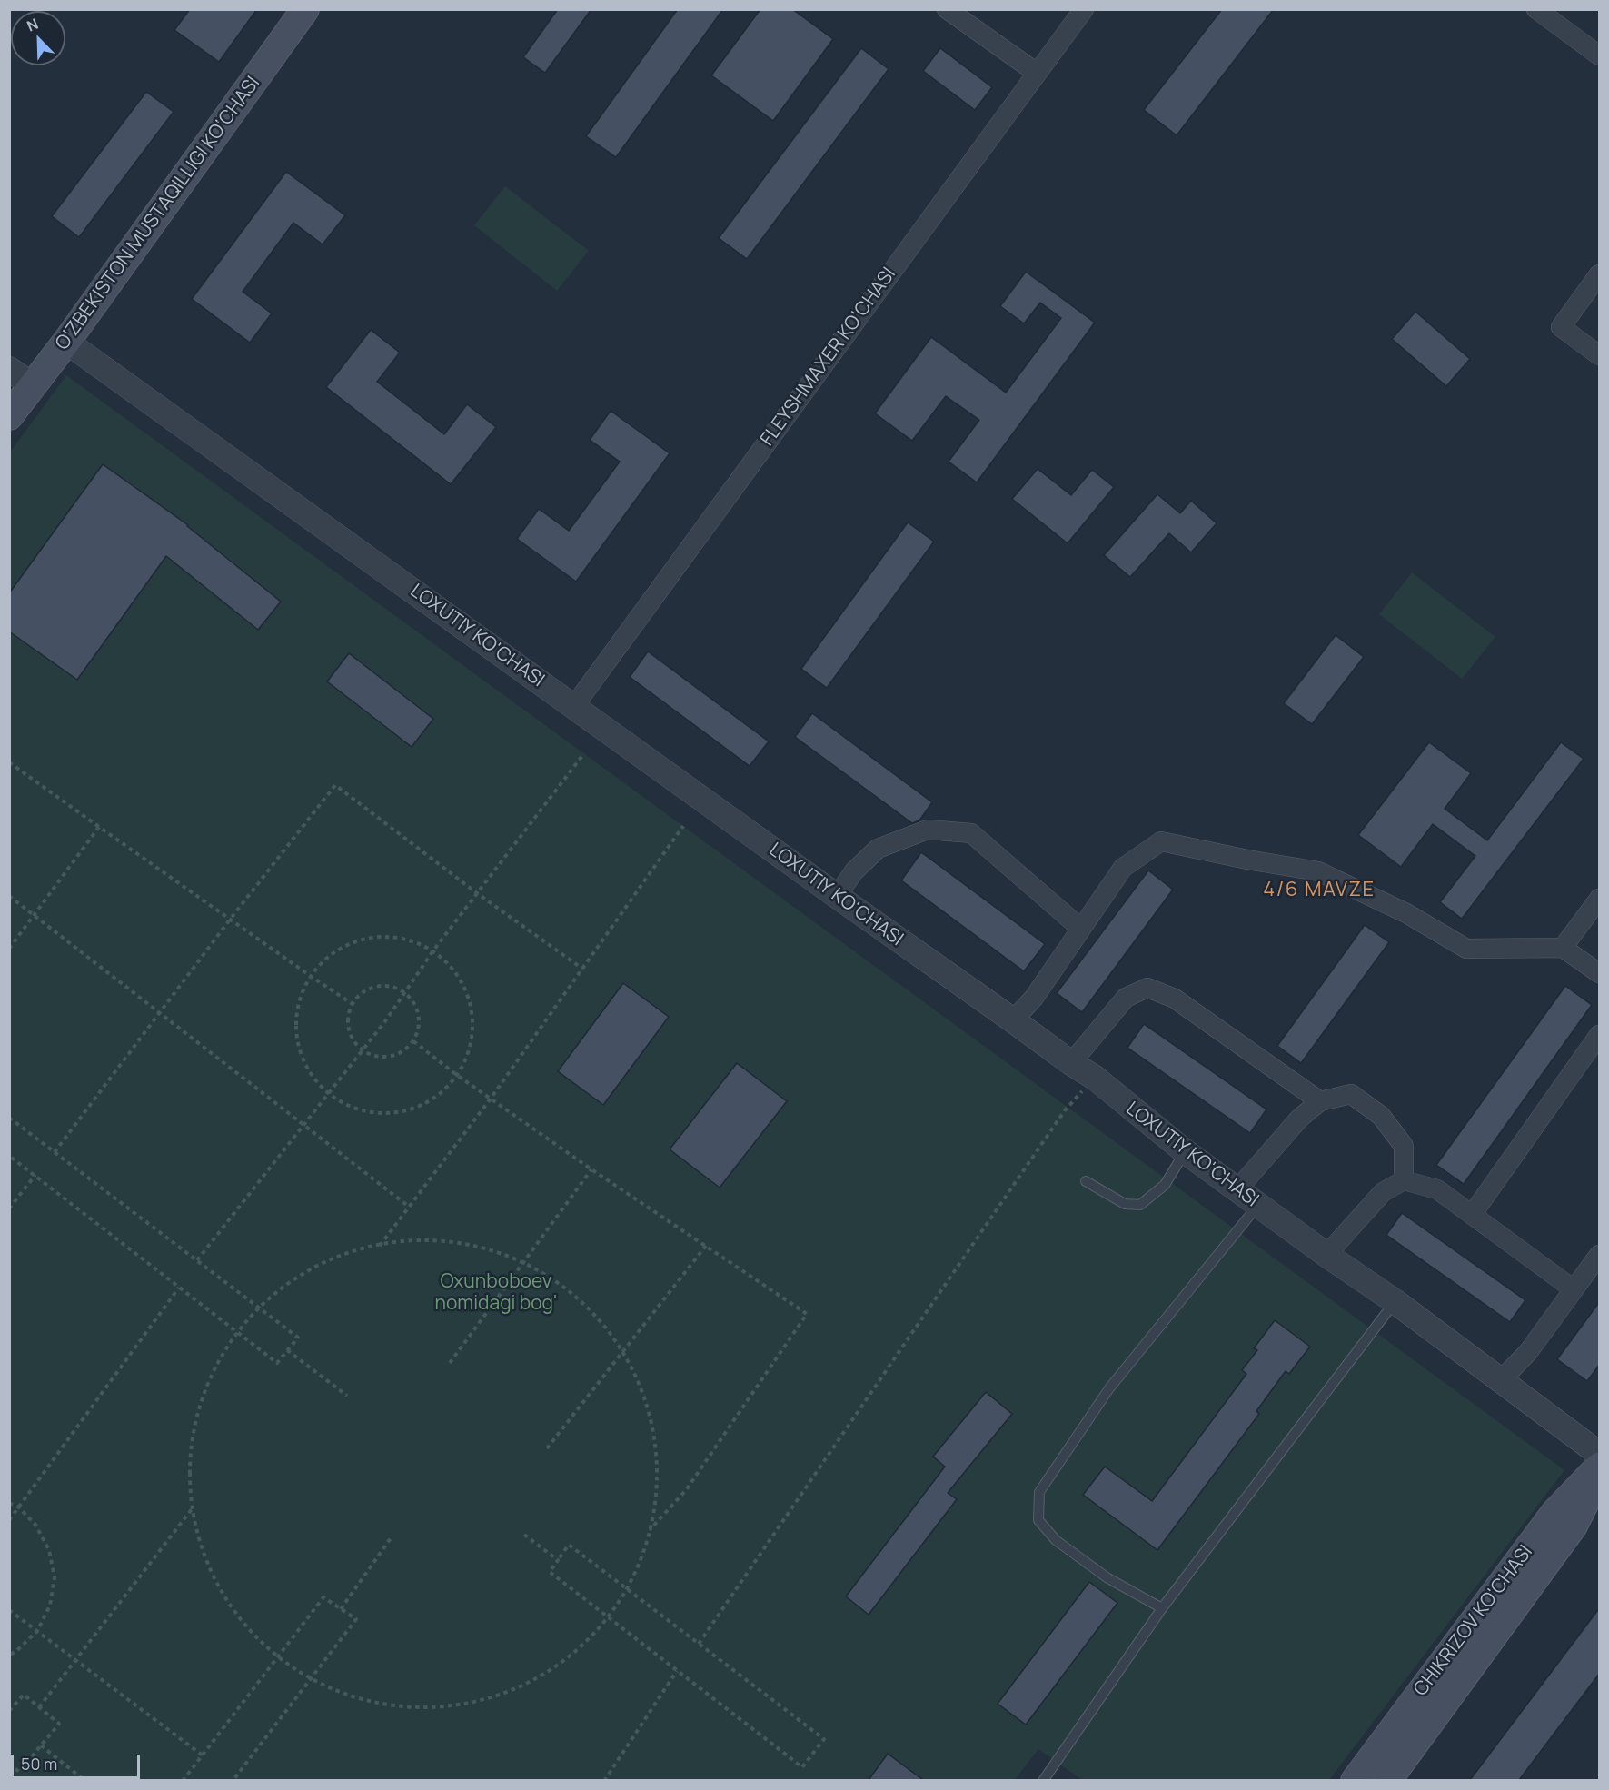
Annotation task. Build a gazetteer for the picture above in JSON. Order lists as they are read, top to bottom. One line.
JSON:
{"streets":{"main road":["O‘ZBEKISTON MUSTAQILLIGI KO‘CHASI","CHIKRIZOV KO'CHASI"],"street":["FLEYSHMAXER KO'CHASI","LOXUTIY KO'CHASI"]},"crossings":[["O‘ZBEKISTON MUSTAQILLIGI KO‘CHASI","LOXUTIY KO'CHASI"],["FLEYSHMAXER KO'CHASI","LOXUTIY KO'CHASI"]],"districts":["4/6 MAVZE"],"parks":["Oxunboboev nomidagi bog'"],"scale_bar":"50 m","north":"top left"}
